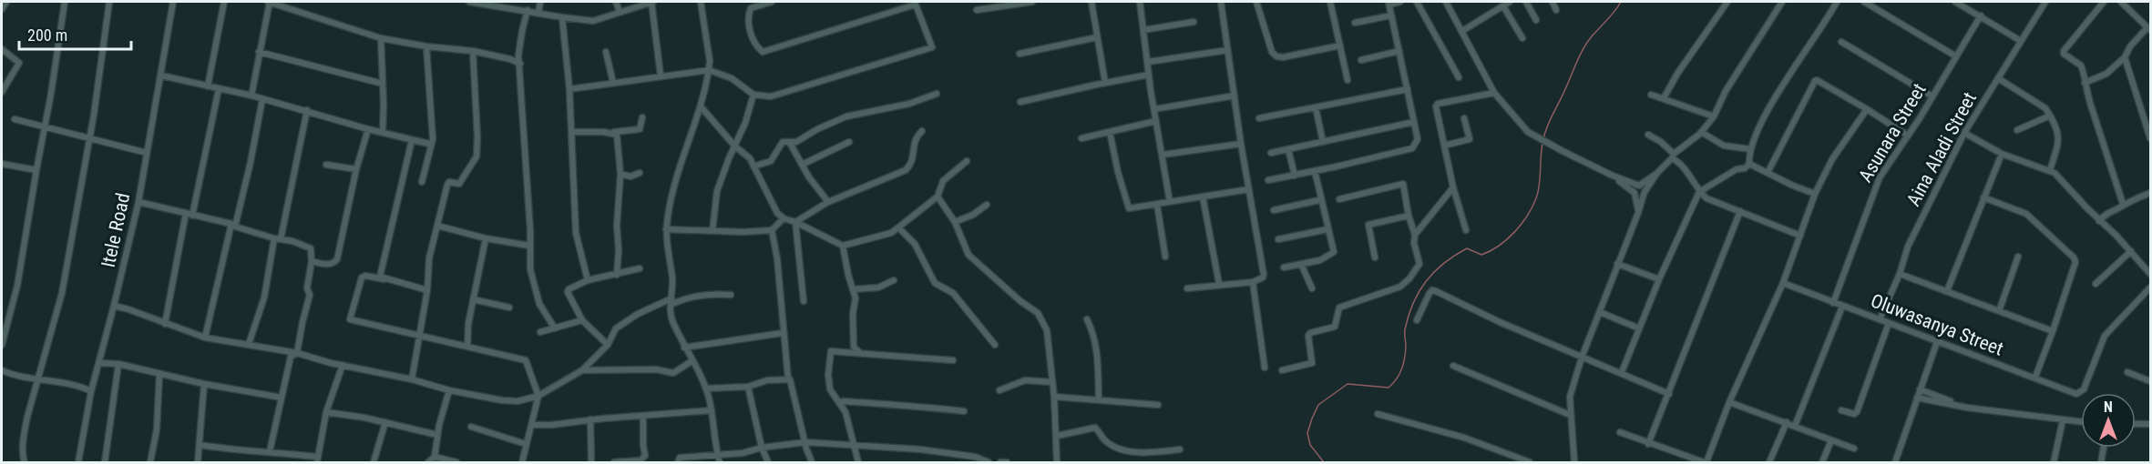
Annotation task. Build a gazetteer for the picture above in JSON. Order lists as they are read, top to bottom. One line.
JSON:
{"streets":{"street":["Asunara Street","Aina Aladi Street","Itele Road","Oluwasanya Street"]},"crossings":[["Asunara Street","Oluwasanya Street"],["Aina Aladi Street","Oluwasanya Street"]],"scale_bar":"200 m","north":"top"}
